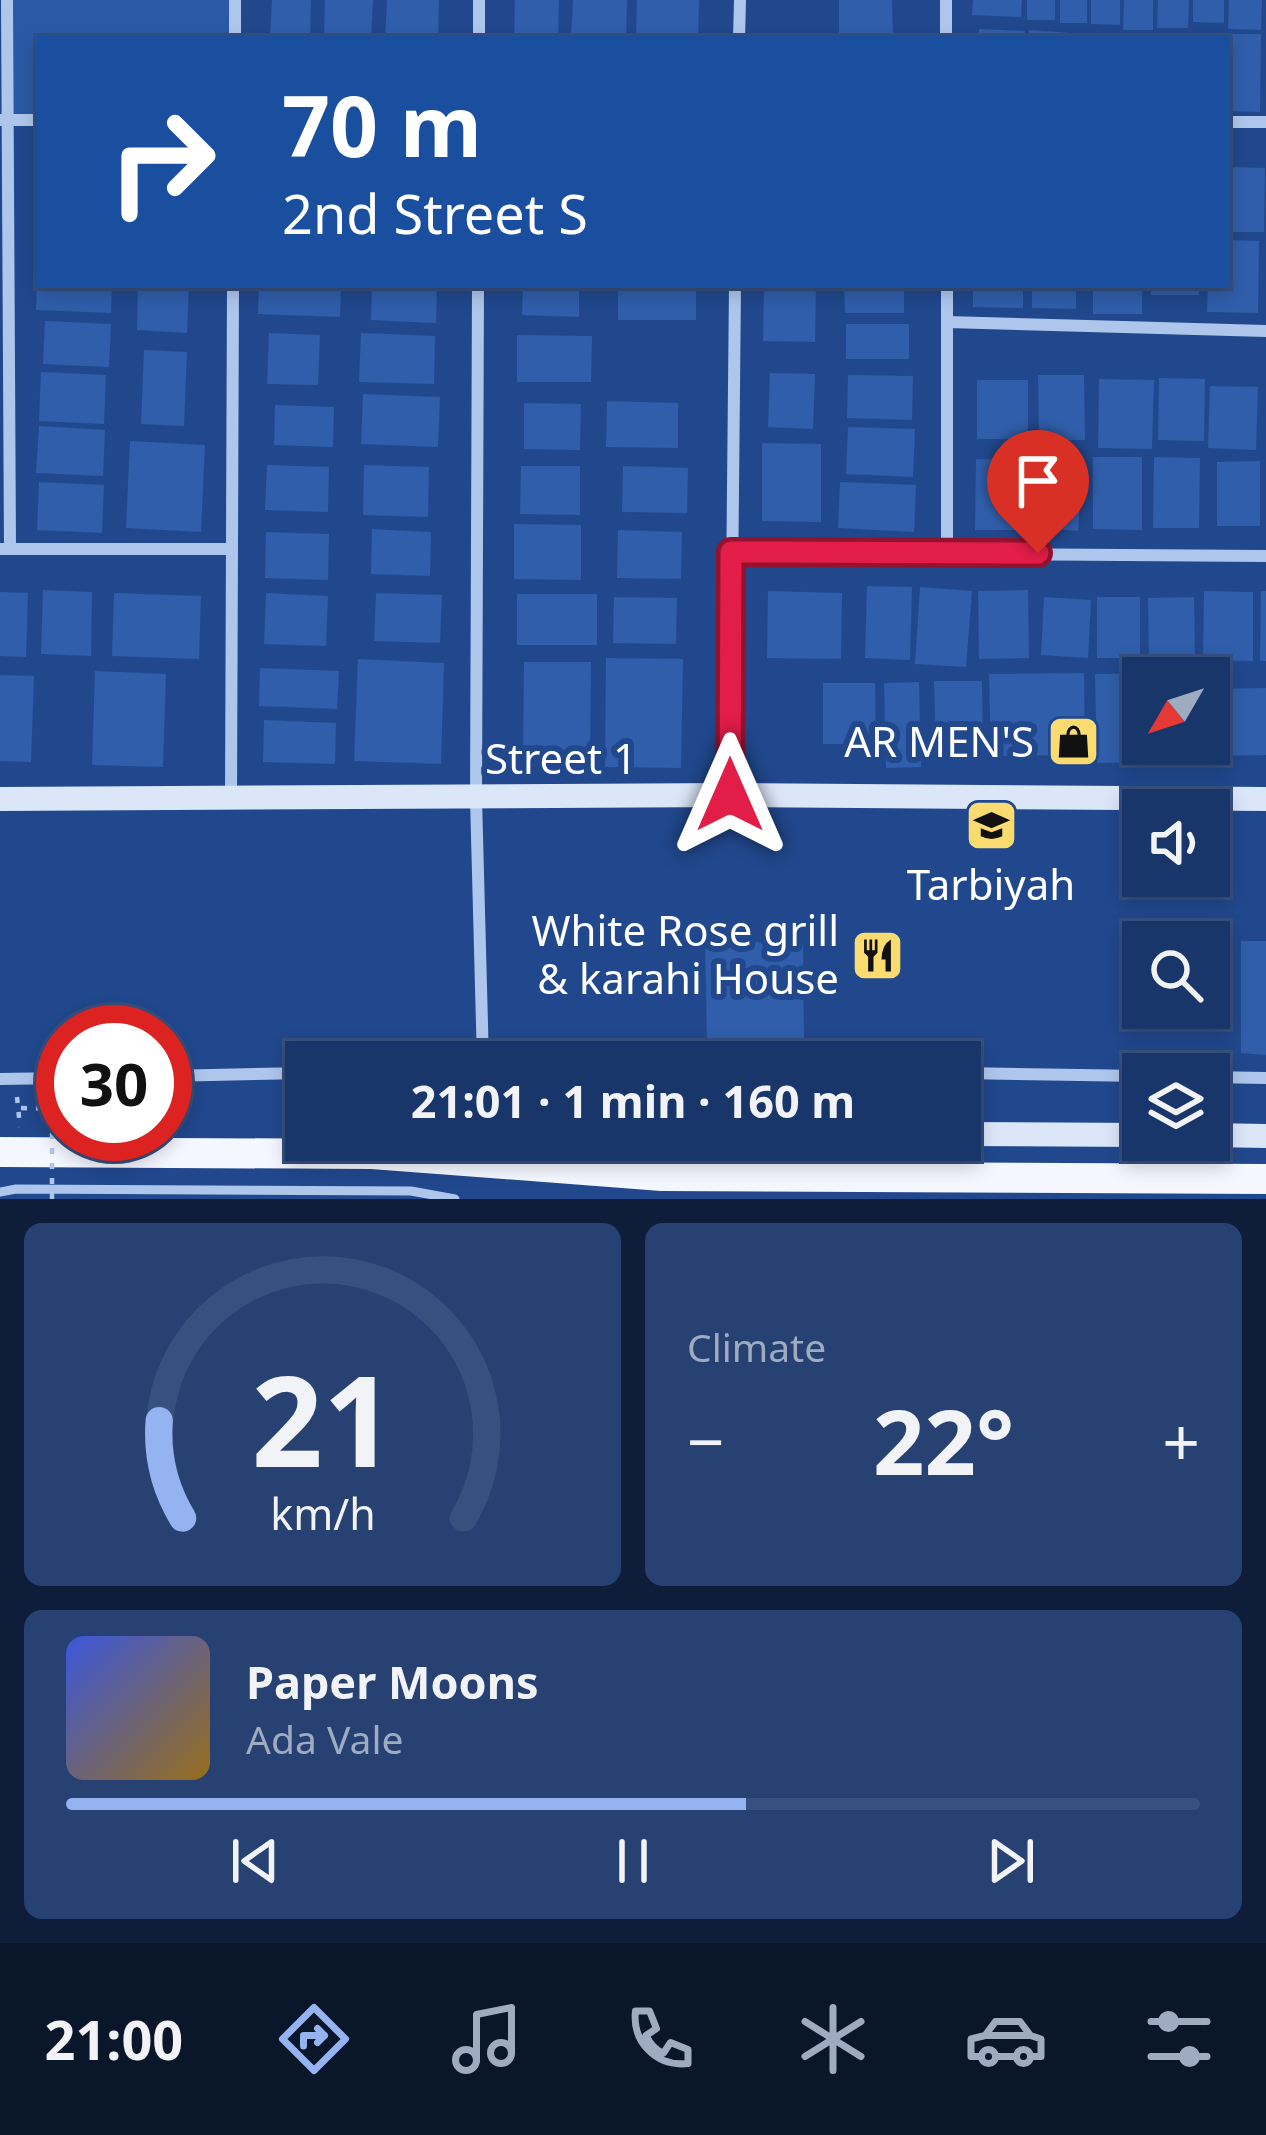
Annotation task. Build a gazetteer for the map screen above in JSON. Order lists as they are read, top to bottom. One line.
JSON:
{"streets":{"street":["Street 1"]},"places":{"shop":["AR MEN'S"],"school or university":["Tarbiyah"],"restaurant":["White Rose grill & karahi House"]},"north":"bottom left","page":{"turn":["70 m","2nd Street S"],"limit":"30","trip":"21:01 · 1 min · 160 m","tile":"Climate","heat":["−","22°","+"],"song":["Paper Moons","Ada Vale"],"tabs":"21:00","gauge":["21","km/h"]}}
